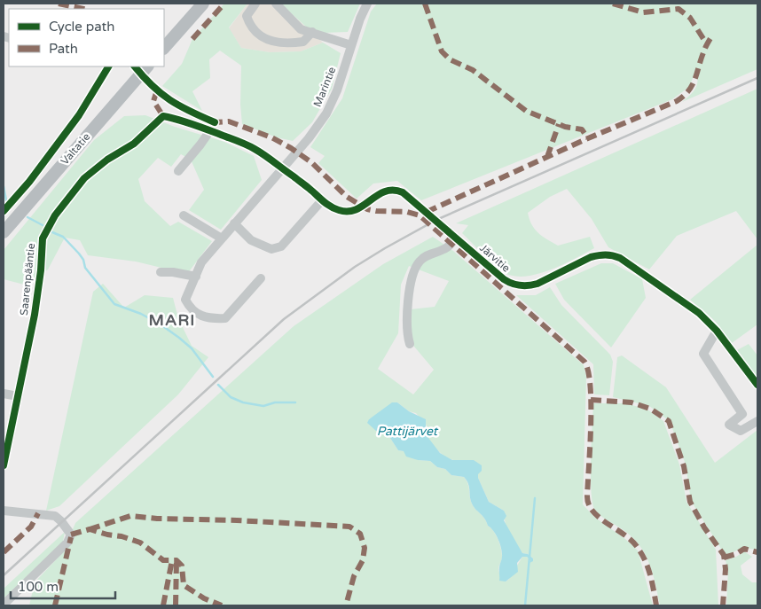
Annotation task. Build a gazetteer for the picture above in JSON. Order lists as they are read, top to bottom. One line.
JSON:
{"streets":{"highway":["Valtatie"],"street":["Marintie","Järvitie","Saarenpääntie"]},"crossings":[["Marintie","Järvitie"],["Marintie","Saarenpääntie"],["Järvitie","Saarenpääntie"]],"districts":["MARI"],"water":["Pattijärvet"],"legend":["Cycle path","Path"],"scale_bar":"100 m"}
